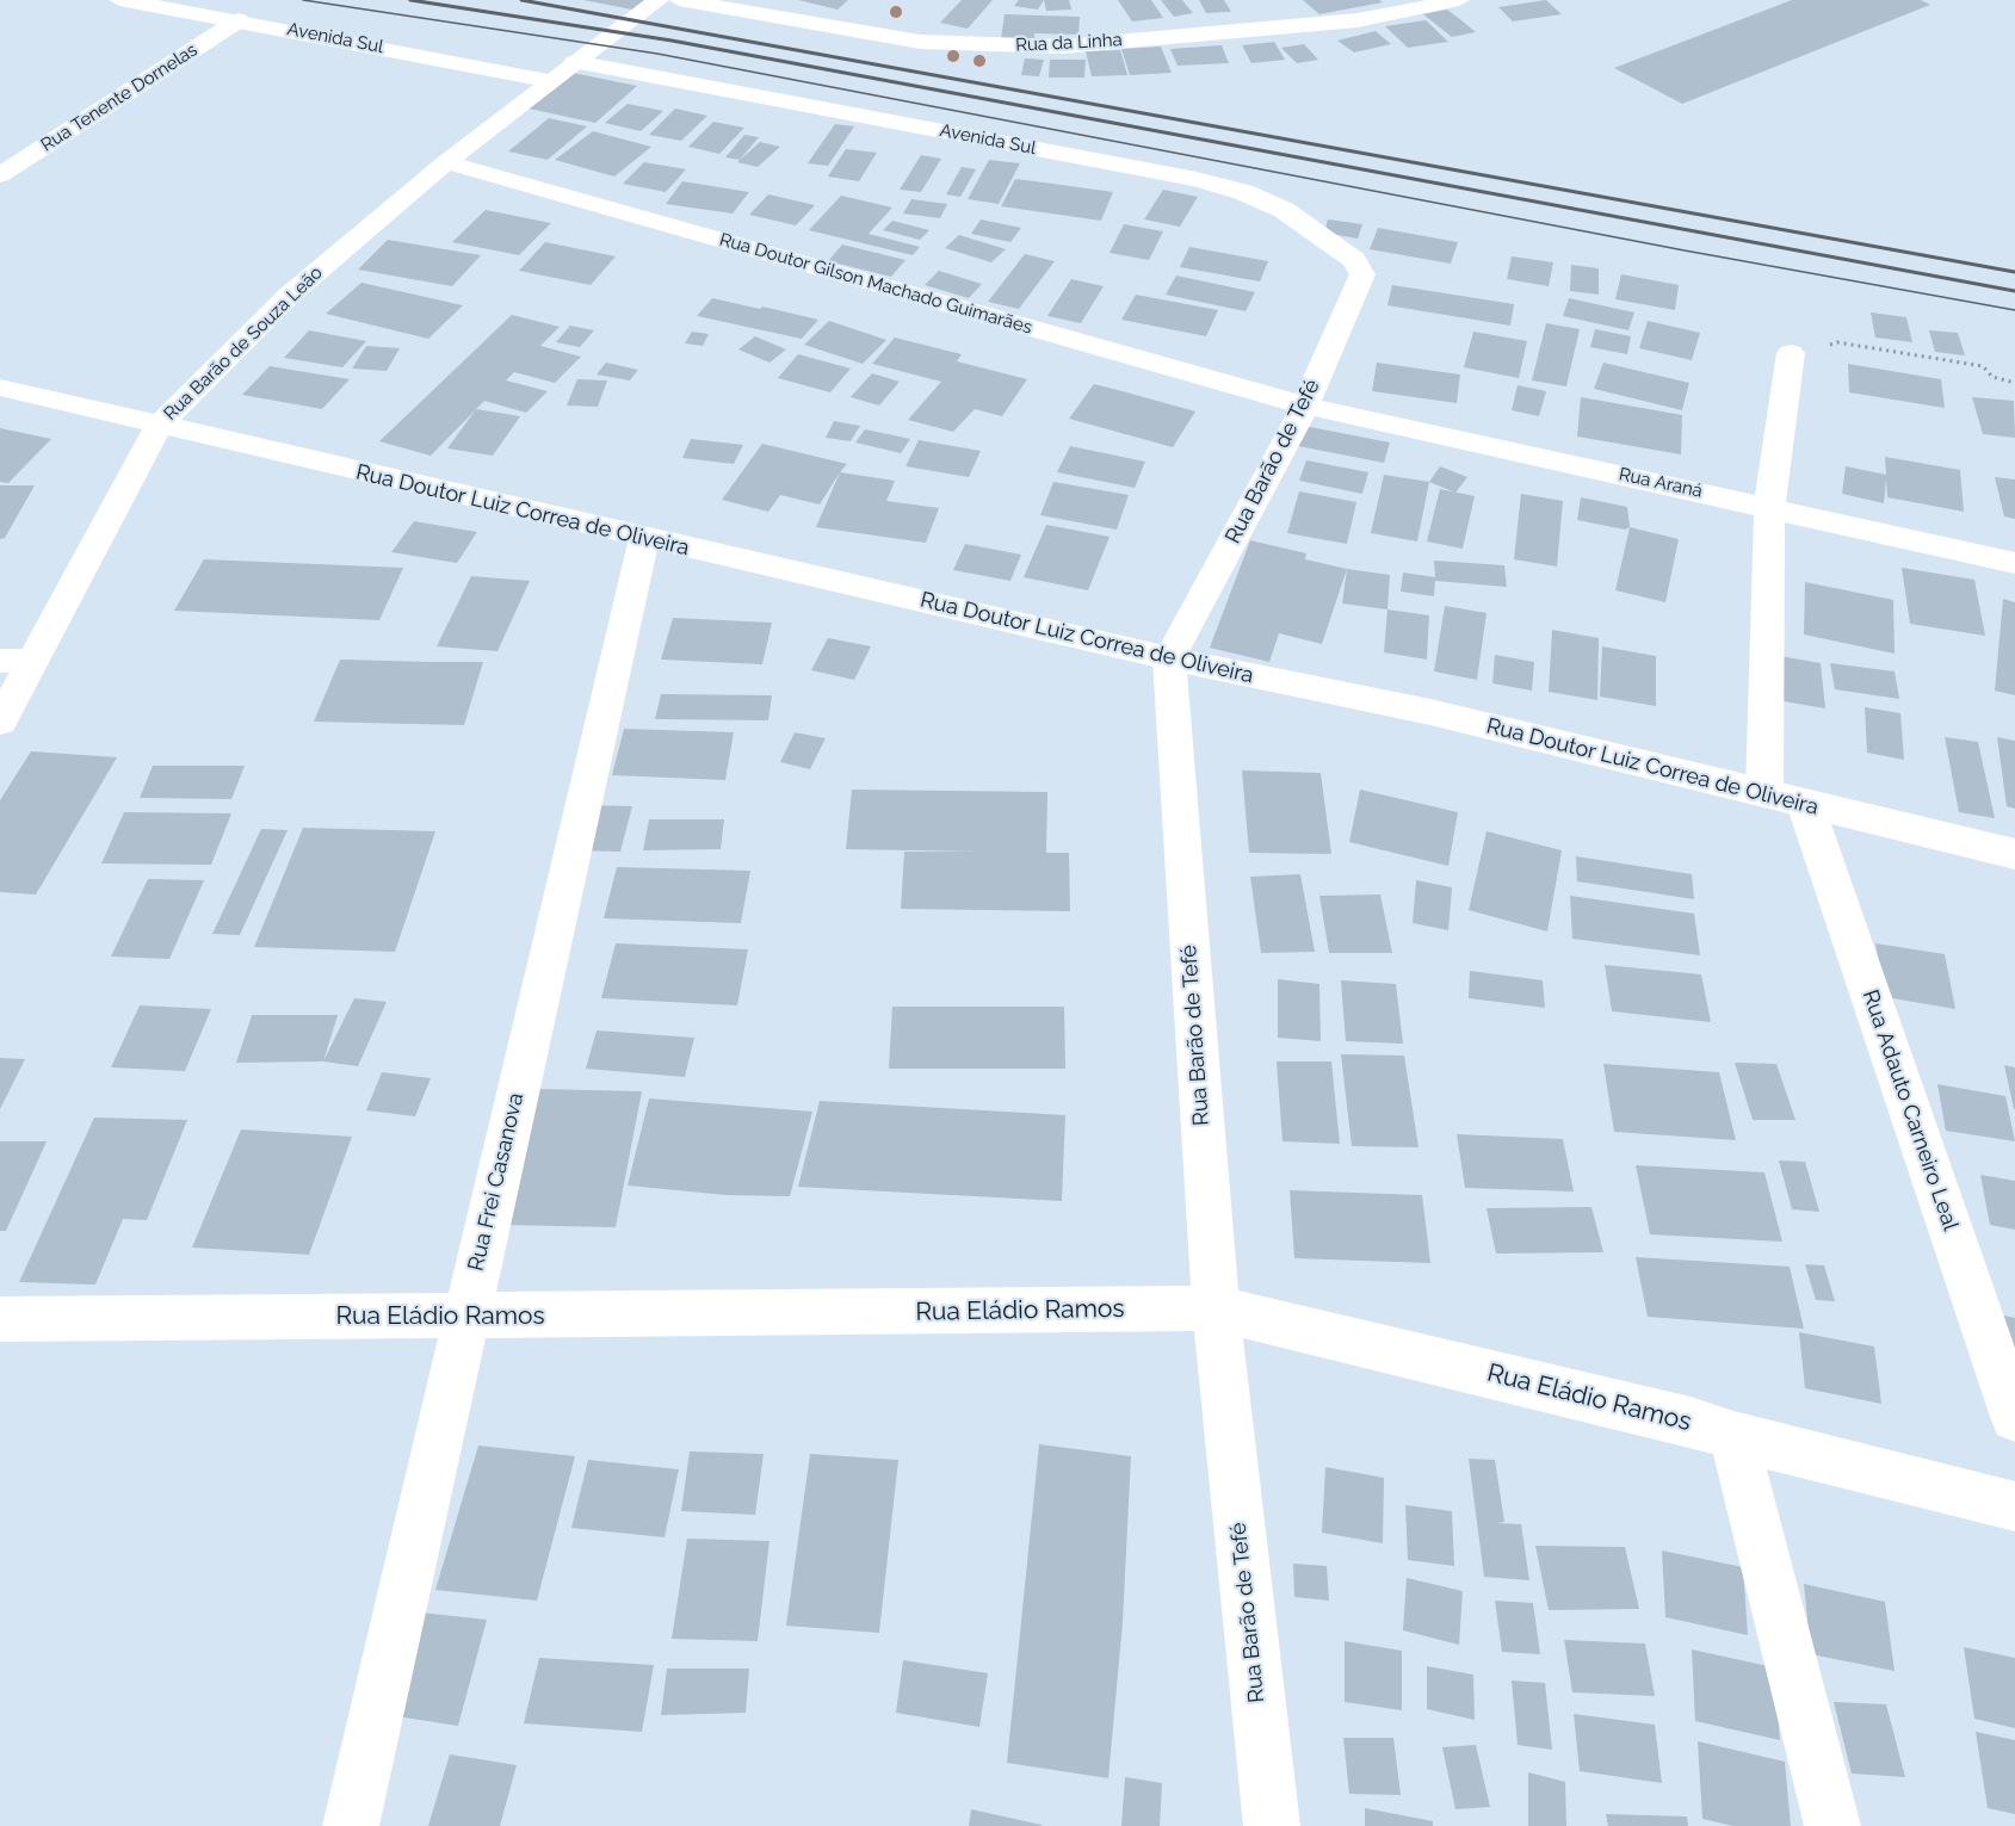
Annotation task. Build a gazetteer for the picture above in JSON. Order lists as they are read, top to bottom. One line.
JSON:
{"streets":{"street":["Avenida Sul","Rua da Linha","Rua Tenente Dornelas","Rua Doutor Gilson Machado Guimarães","Rua Barão de Souza Leão","Rua Barão de Tefé","Rua Araná","Rua Doutor Luiz Correa de Oliveira","Rua Adauto Carneiro Leal","Rua Frei Casanova","Rua Eládio Ramos"]},"crossings":[["Avenida Sul","Rua Tenente Dornelas"],["Avenida Sul","Rua Barão de Souza Leão"],["Avenida Sul","Rua Barão de Tefé"],["Rua Doutor Gilson Machado Guimarães","Rua Barão de Souza Leão"],["Rua Doutor Gilson Machado Guimarães","Rua Barão de Tefé"],["Rua Doutor Gilson Machado Guimarães","Rua Araná"],["Rua Barão de Souza Leão","Rua Doutor Luiz Correa de Oliveira"],["Rua Barão de Tefé","Rua Araná"],["Rua Barão de Tefé","Rua Doutor Luiz Correa de Oliveira"],["Rua Barão de Tefé","Rua Eládio Ramos"],["Rua Doutor Luiz Correa de Oliveira","Rua Adauto Carneiro Leal"],["Rua Doutor Luiz Correa de Oliveira","Rua Frei Casanova"],["Rua Frei Casanova","Rua Eládio Ramos"]]}
